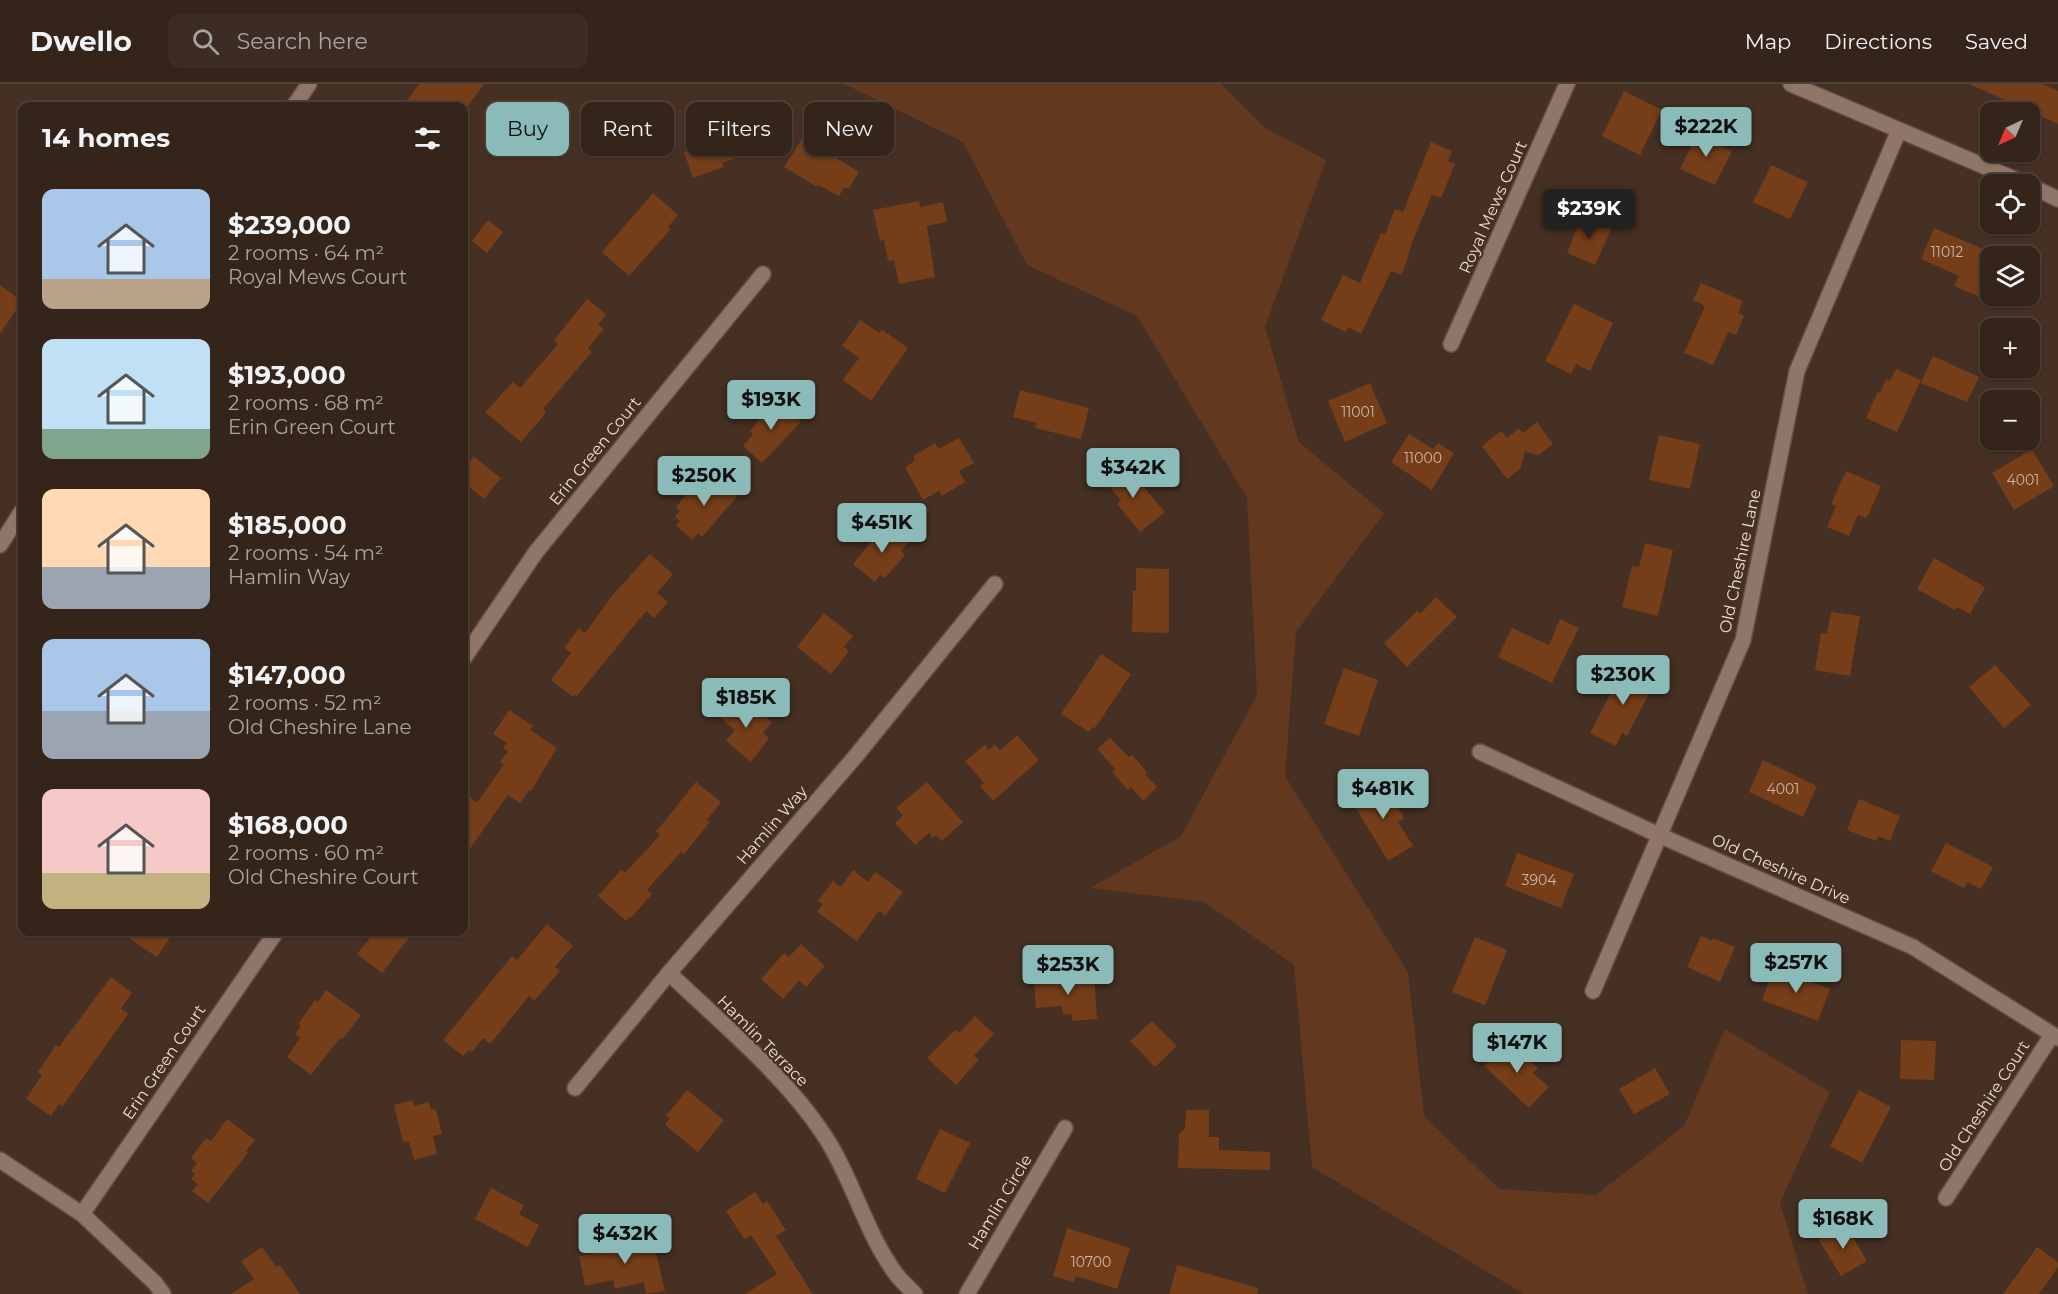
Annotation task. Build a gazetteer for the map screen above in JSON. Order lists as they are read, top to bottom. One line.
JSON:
{"streets":{"street":["Royal Mews Court","Erin Green Court","Old Cheshire Lane","Hamlin Way","Old Cheshire Drive","Hamlin Terrace","Old Cheshire Court","Hamlin Circle"]},"crossings":[["Old Cheshire Lane","Old Cheshire Drive"],["Hamlin Way","Hamlin Terrace"],["Old Cheshire Drive","Old Cheshire Court"]],"house_numbers":["11012","11001","11000","4001","4001","3904","10700"],"north":"bottom left","page":{"header":"Dwello","search":"Search here","nav":["Map","Directions","Saved"],"map_buttons":["+","−"],"chip":["Buy","Rent","Filters","New"],"heading":"14 homes","price":["$222K","$239K","$193K","$342K","$250K","$451K","$230K","$185K","$481K","$257K","$253K","$147K","$168K","$432K"],"list":[{"name":"$239,000","note":"2 rooms · 64 m² · Royal Mews Court"},{"name":"$193,000","note":"2 rooms · 68 m² · Erin Green Court"},{"name":"$185,000","note":"2 rooms · 54 m² · Hamlin Way"},{"name":"$147,000","note":"2 rooms · 52 m² · Old Cheshire Lane"},{"name":"$168,000","note":"2 rooms · 60 m² · Old Cheshire Court"}]}}
